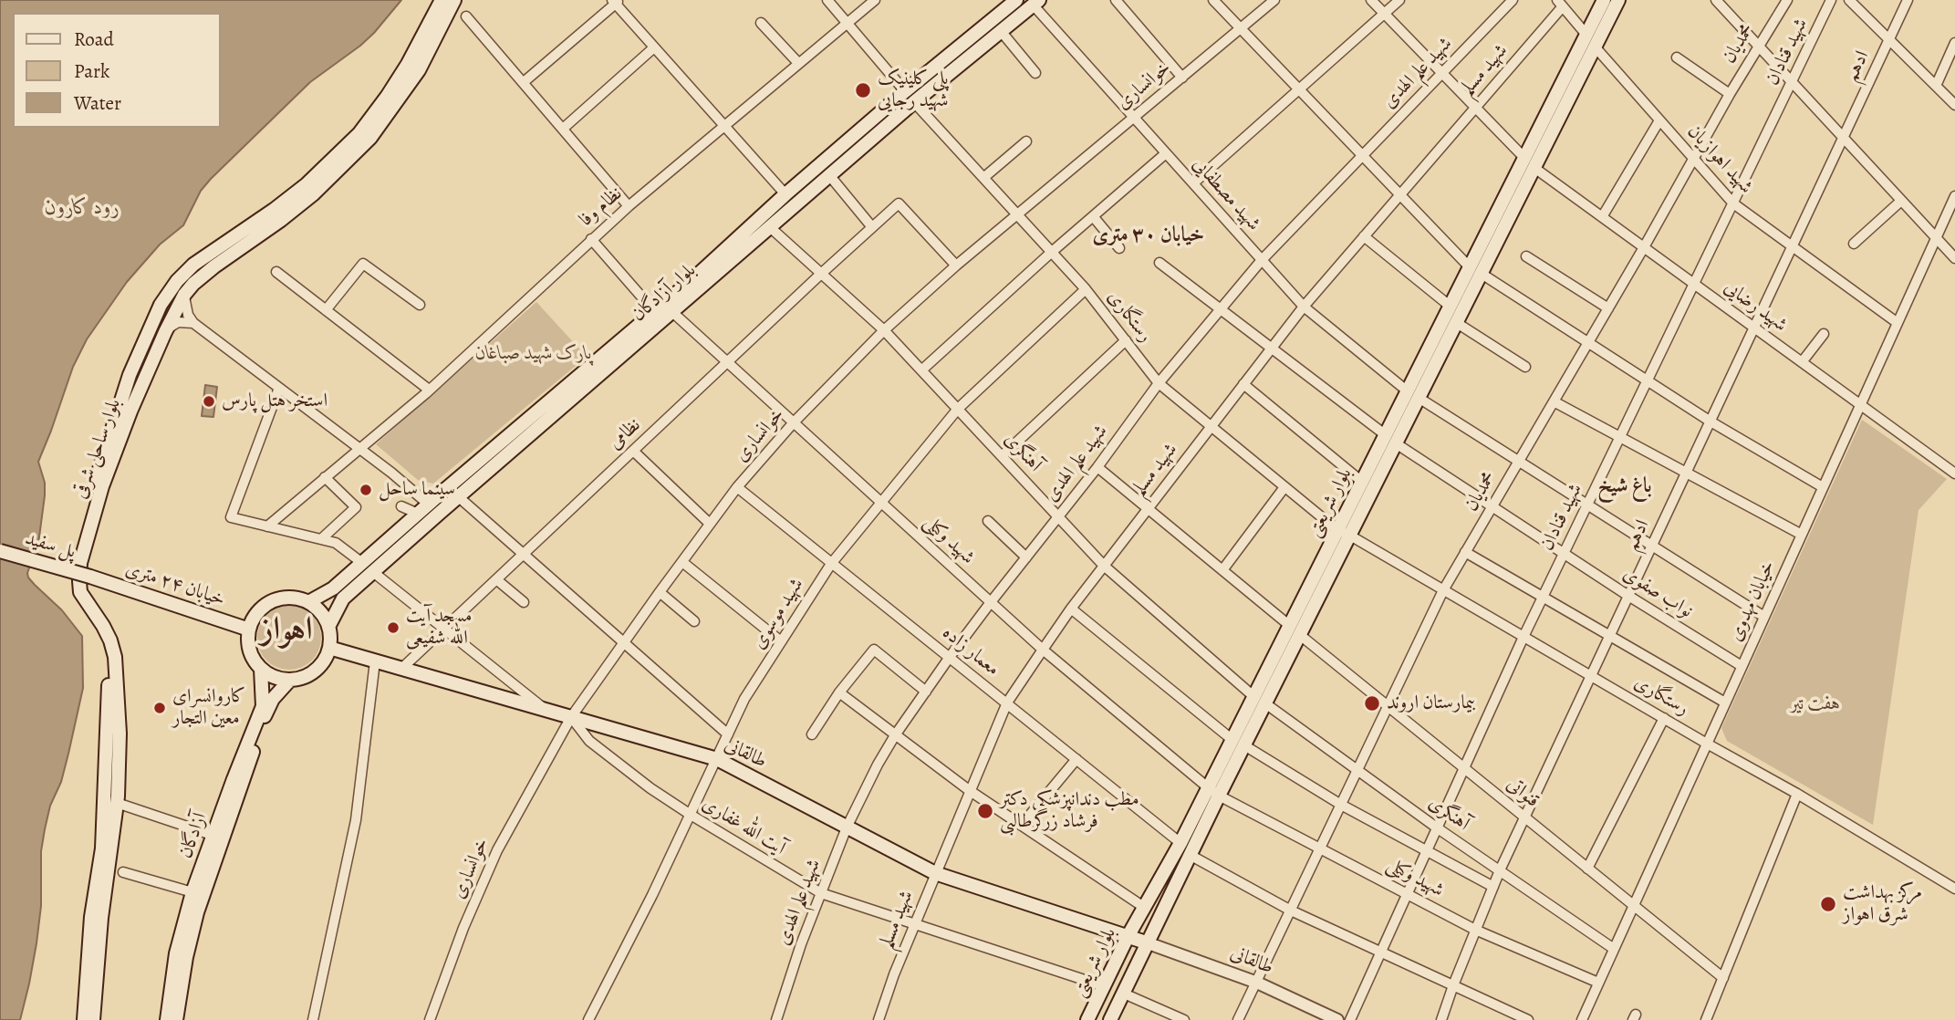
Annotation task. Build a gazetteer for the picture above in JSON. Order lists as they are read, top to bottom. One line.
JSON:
{"streets":{"main road":["بلوار آزادگان","بلوار ساحلی شرقی","بلوار شریعتی","پل سفید","خیابان ۲۴ متری","طالقانی","آزادگان"],"street":["محمدیان","شهید قنادان","ادهم","شهید مسلم","شهید علم الهدی","خوانساری","شهید اهوازیان","شهید مصطفایی","نظام وفا","شهید رضایی","رستگاری","نظامی","آهنگری","شهید وکیلی","نواب صفوی","خیابان مهدوی","شهید موسوی","معمار زاده","قنواتی","آیت الله غفاری"]},"crossings":[["محمدیان","شهید اهوازیان"],["محمدیان","شهید مصطفایی"],["محمدیان","شهید رضایی"],["محمدیان","رستگاری"],["محمدیان","آهنگری"],["محمدیان","شهید وکیلی"],["محمدیان","نواب صفوی"],["محمدیان","طالقانی"],["محمدیان","قنواتی"],["شهید قنادان","شهید اهوازیان"],["شهید قنادان","شهید مصطفایی"],["شهید قنادان","شهید رضایی"],["شهید قنادان","رستگاری"],["شهید قنادان","آهنگری"],["شهید قنادان","شهید وکیلی"],["شهید قنادان","نواب صفوی"],["شهید قنادان","قنواتی"],["ادهم","شهید اهوازیان"],["ادهم","شهید مصطفایی"],["ادهم","شهید رضایی"],["ادهم","رستگاری"],["ادهم","آهنگری"],["ادهم","شهید وکیلی"],["ادهم","نواب صفوی"],["ادهم","قنواتی"],["شهید مسلم","شهید مصطفایی"],["شهید مسلم","شهید رضایی"],["شهید مسلم","رستگاری"],["شهید مسلم","آهنگری"],["شهید مسلم","شهید وکیلی"],["شهید مسلم","نواب صفوی"],["شهید مسلم","معمار زاده"],["شهید مسلم","طالقانی"],["شهید مسلم","قنواتی"],["شهید مسلم","آیت الله غفاری"],["شهید علم الهدی","شهید مصطفایی"],["شهید علم الهدی","شهید رضایی"],["شهید علم الهدی","رستگاری"],["شهید علم الهدی","آهنگری"],["شهید علم الهدی","شهید وکیلی"],["شهید علم الهدی","نواب صفوی"],["شهید علم الهدی","معمار زاده"],["شهید علم الهدی","طالقانی"],["شهید علم الهدی","قنواتی"],["شهید علم الهدی","آیت الله غفاری"],["خوانساری","شهید مصطفایی"],["خوانساری","رستگاری"],["خوانساری","نظامی"],["خوانساری","آهنگری"],["خوانساری","شهید وکیلی"],["خوانساری","معمار زاده"],["خوانساری","طالقانی"],["خوانساری","آیت الله غفاری"],["شهید اهوازیان","بلوار شریعتی"],["شهید اهوازیان","خیابان مهدوی"],["شهید مصطفایی","بلوار آزادگان"],["شهید مصطفایی","بلوار شریعتی"],["شهید مصطفایی","خیابان مهدوی"],["بلوار آزادگان","رستگاری"],["بلوار آزادگان","آهنگری"],["بلوار آزادگان","شهید وکیلی"],["بلوار آزادگان","خیابان ۲۴ متری"],["بلوار آزادگان","طالقانی"],["بلوار آزادگان","آزادگان"],["شهید رضایی","بلوار شریعتی"],["شهید رضایی","خیابان مهدوی"],["رستگاری","بلوار شریعتی"],["رستگاری","خیابان مهدوی"],["رستگاری","شهید موسوی"],["نظامی","آهنگری"],["نظامی","شهید وکیلی"],["نظامی","طالقانی"],["آهنگری","بلوار شریعتی"],["آهنگری","خیابان مهدوی"],["آهنگری","شهید موسوی"],["بلوار شریعتی","شهید وکیلی"],["بلوار شریعتی","نواب صفوی"],["بلوار شریعتی","معمار زاده"],["بلوار شریعتی","طالقانی"],["بلوار شریعتی","قنواتی"],["بلوار شریعتی","آیت الله غفاری"],["شهید وکیلی","خیابان مهدوی"],["شهید وکیلی","شهید موسوی"],["پل سفید","خیابان ۲۴ متری"],["خیابان ۲۴ متری","طالقانی"],["خیابان ۲۴ متری","آزادگان"],["نواب صفوی","خیابان مهدوی"],["خیابان مهدوی","قنواتی"],["شهید موسوی","معمار زاده"],["شهید موسوی","طالقانی"],["شهید موسوی","آیت الله غفاری"],["طالقانی","آیت الله غفاری"],["طالقانی","آزادگان"]],"districts":["خیابان ۳۰ متری","باغ شیخ","اهواز"],"water":["رود کارون"],"parks":["پارک شهید صباغان","هفت تیر"],"places":["پلی کلینیک شهید رجایی","استخر هتل پارس","سینما ساحل","مسجد آیت الله شفیعی","بیمارستان اروند","کاروانسرای معین التجار","مطب دندانپزشکی دکتر فرشاد زرگرطالبی","مرکز بهداشت شرق اهواز"],"legend":["Road","Park","Water"]}
